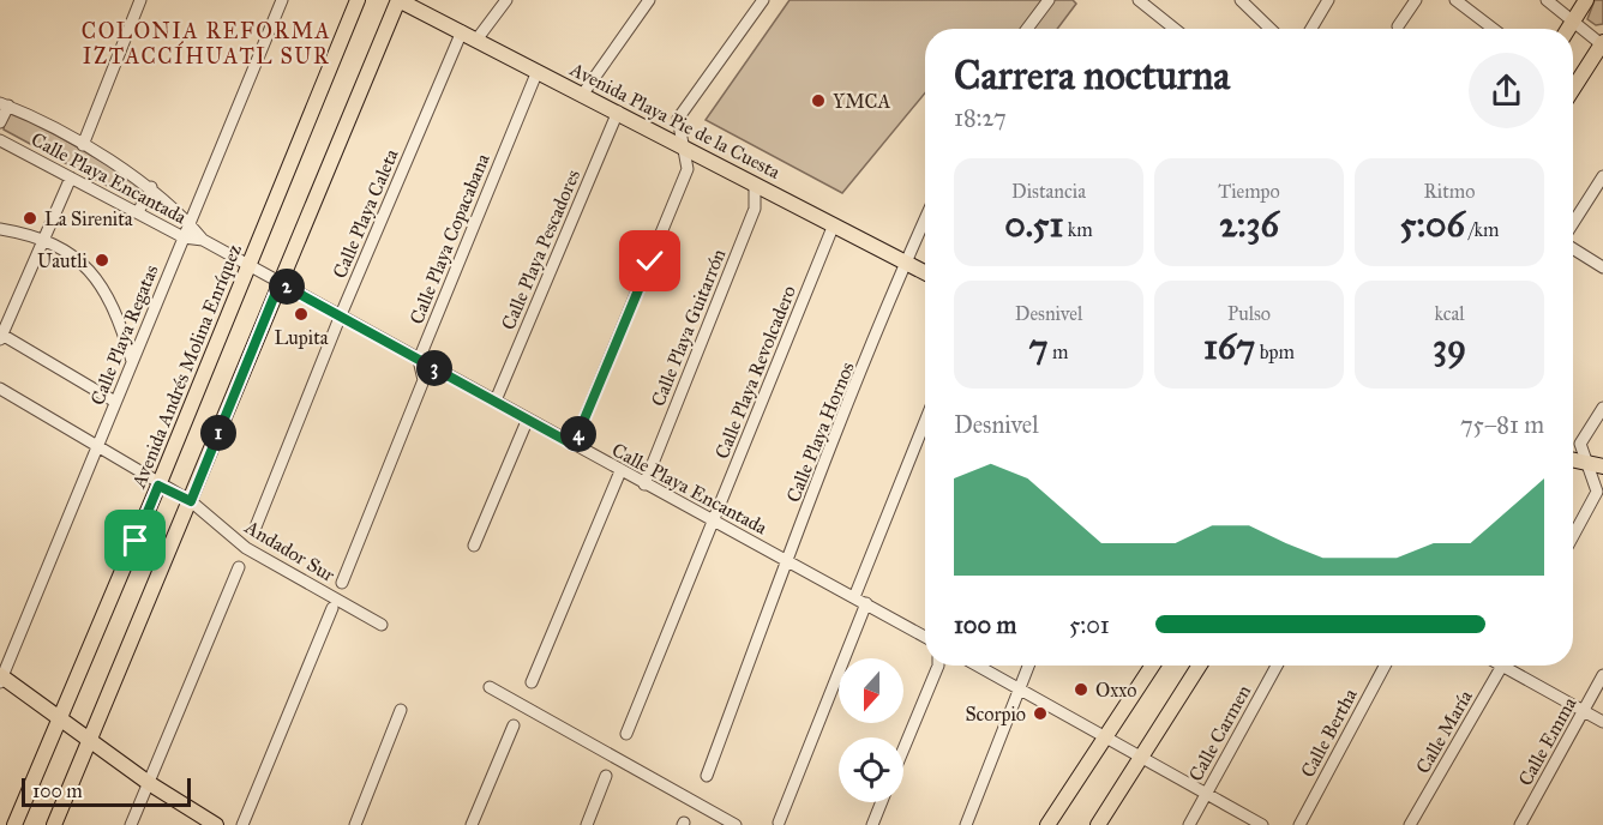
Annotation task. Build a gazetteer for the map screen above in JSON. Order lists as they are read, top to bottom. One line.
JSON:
{"streets":{"main road":["Avenida Playa Pie de la Cuesta","Avenida Andrés Molina Enríquez"],"street":["Calle Playa Encantada","Calle Playa Caleta","Calle Playa Copacabana","Calle Playa Pescadores","Calle Playa Guitarrón","Calle Playa Regatas","Calle Playa Revolcadero","Calle Playa Hornos","Andador Sur","Calle María","Calle Carmen","Calle Bertha","Calle Emma"]},"crossings":[["Avenida Playa Pie de la Cuesta","Calle Playa Caleta"],["Avenida Playa Pie de la Cuesta","Calle Playa Copacabana"],["Avenida Playa Pie de la Cuesta","Calle Playa Pescadores"],["Avenida Playa Pie de la Cuesta","Calle Playa Guitarrón"],["Avenida Playa Pie de la Cuesta","Calle Playa Revolcadero"],["Avenida Playa Pie de la Cuesta","Calle Playa Hornos"],["Calle Playa Encantada","Calle Playa Caleta"],["Calle Playa Encantada","Calle Playa Copacabana"],["Calle Playa Encantada","Calle Playa Pescadores"],["Calle Playa Encantada","Calle Playa Guitarrón"],["Calle Playa Encantada","Calle Playa Regatas"],["Calle Playa Encantada","Avenida Andrés Molina Enríquez"],["Calle Playa Encantada","Calle Playa Revolcadero"],["Calle Playa Encantada","Calle Playa Hornos"],["Calle Playa Regatas","Andador Sur"],["Avenida Andrés Molina Enríquez","Andador Sur"]],"districts":["COLONIA REFORMA IZTACCÍHUATL SUR"],"places":["YMCA","La Sirenita","Uautli","Lupita","Oxxo","Scorpio"],"scale_bar":"100 m","north":"bottom","page":{"heading":["Carrera nocturna","18:27"],"stats":[["Distancia","0.51 km"],["Tiempo","2:36"],["Ritmo","5:06 /km"],["Desnivel","7 m"],["Pulso","167 bpm"],["kcal","39"]],"pins":["2","3","1","4"],"chart":["Desnivel","75–81 m"],"list":[{"name":"100 m","note":"5:01"}],"scale":"100 m"}}
